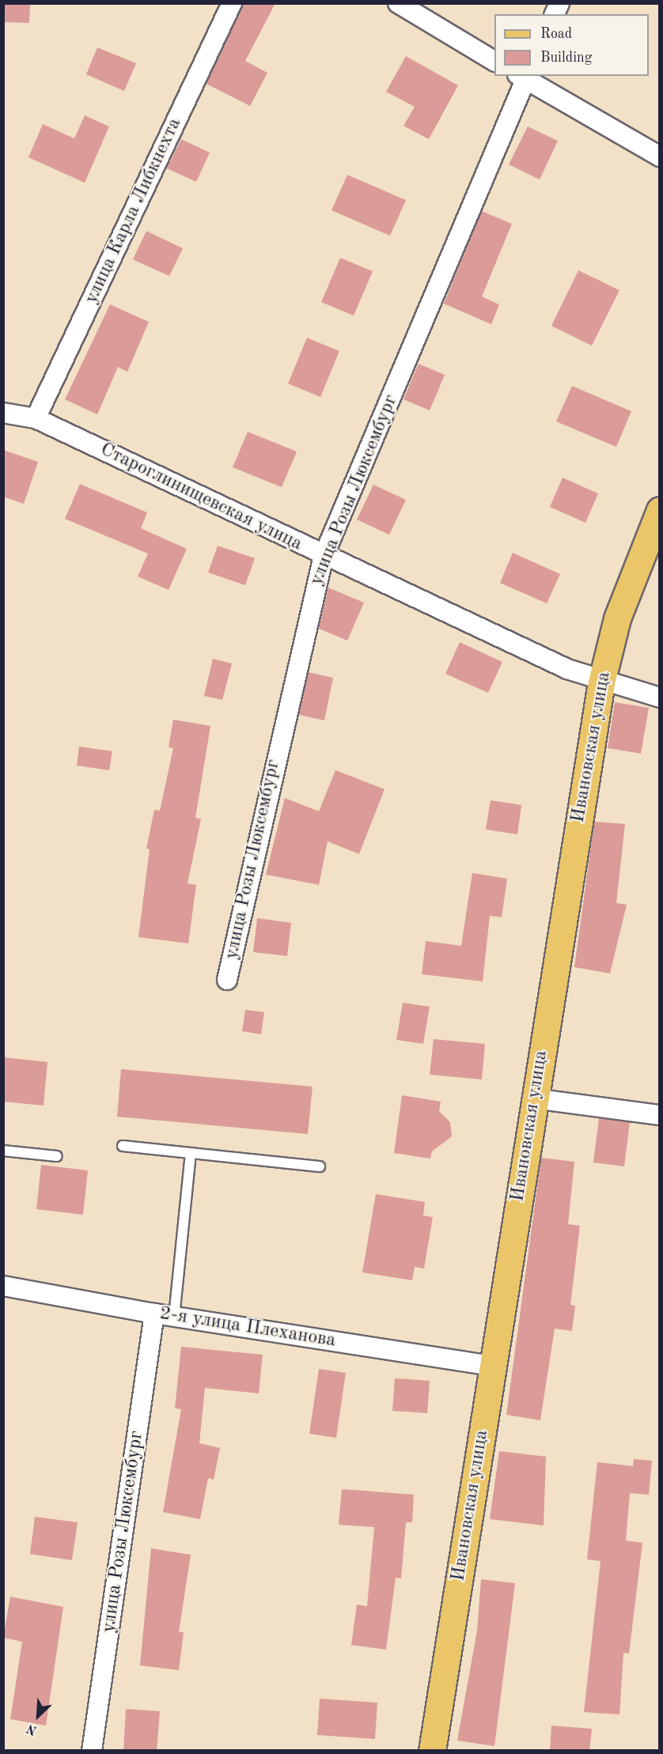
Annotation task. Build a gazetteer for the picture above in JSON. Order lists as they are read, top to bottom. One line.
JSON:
{"streets":{"main road":["Ивановская улица"],"street":["улица Карла Либкнехта","улица Розы Люксембург","Староглинищевская улица","2-я улица Плеханова"]},"crossings":[["улица Карла Либкнехта","Староглинищевская улица"],["улица Розы Люксембург","Староглинищевская улица"],["улица Розы Люксембург","2-я улица Плеханова"],["Староглинищевская улица","Ивановская улица"],["Ивановская улица","2-я улица Плеханова"]],"legend":["Road","Building"],"north":"bottom left"}
